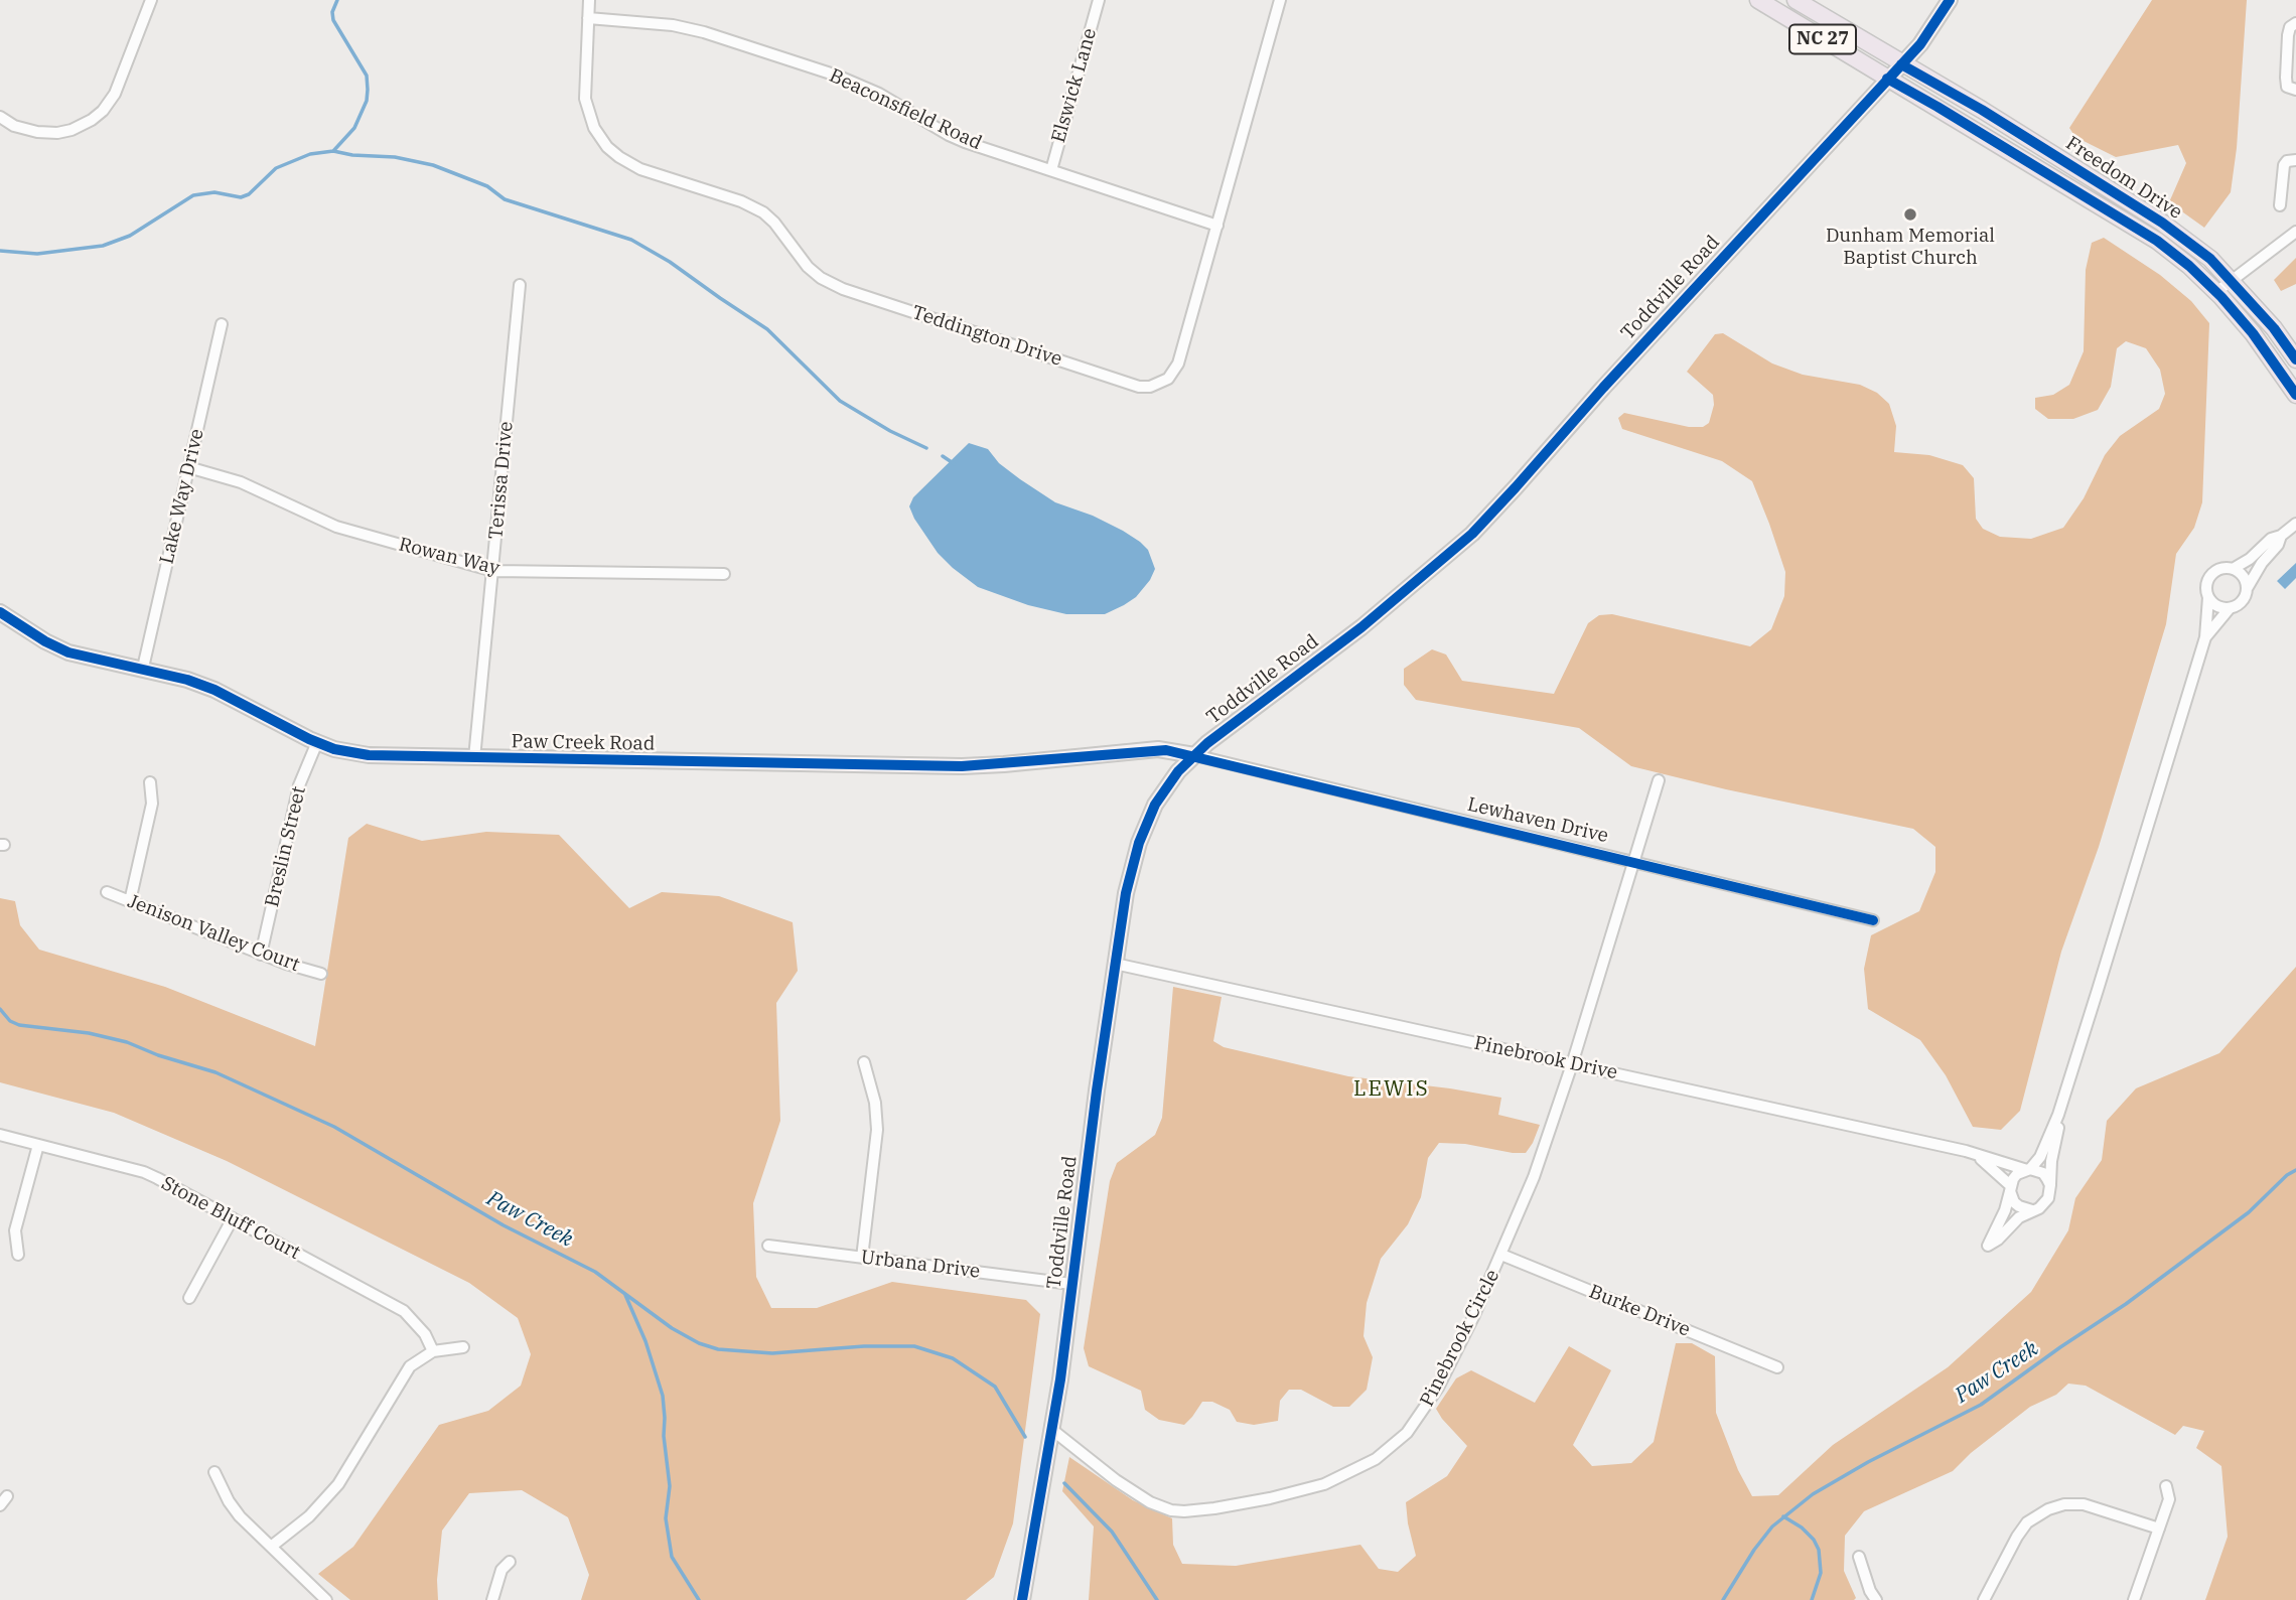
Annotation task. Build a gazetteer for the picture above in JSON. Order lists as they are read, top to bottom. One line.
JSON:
{"streets":{"main road":["NC 27","Freedom Drive"],"street":["Elswick Lane","Beaconsfield Road","Toddville Road","Teddington Drive","Terissa Drive","Lake Way Drive","Rowan Way","Paw Creek Road","Lewhaven Drive","Breslin Street","Jenison Valley Court","Pinebrook Drive","Stone Bluff Court","Urbana Drive","Burke Drive","Pinebrook Circle"]},"crossings":[["Elswick Lane","Beaconsfield Road"],["Beaconsfield Road","Teddington Drive"],["Freedom Drive","Toddville Road"],["Toddville Road","Paw Creek Road"],["Toddville Road","Lewhaven Drive"],["Toddville Road","Pinebrook Drive"],["Toddville Road","Urbana Drive"],["Toddville Road","Pinebrook Circle"],["Terissa Drive","Rowan Way"],["Terissa Drive","Paw Creek Road"],["Lake Way Drive","Rowan Way"],["Lake Way Drive","Paw Creek Road"],["Paw Creek Road","Lewhaven Drive"],["Paw Creek Road","Breslin Street"],["Lewhaven Drive","Pinebrook Circle"],["Breslin Street","Jenison Valley Court"],["Pinebrook Drive","Pinebrook Circle"],["Burke Drive","Pinebrook Circle"]],"districts":["LEWIS"],"water":["Paw Creek"],"places":["Dunham Memorial Baptist Church"]}
